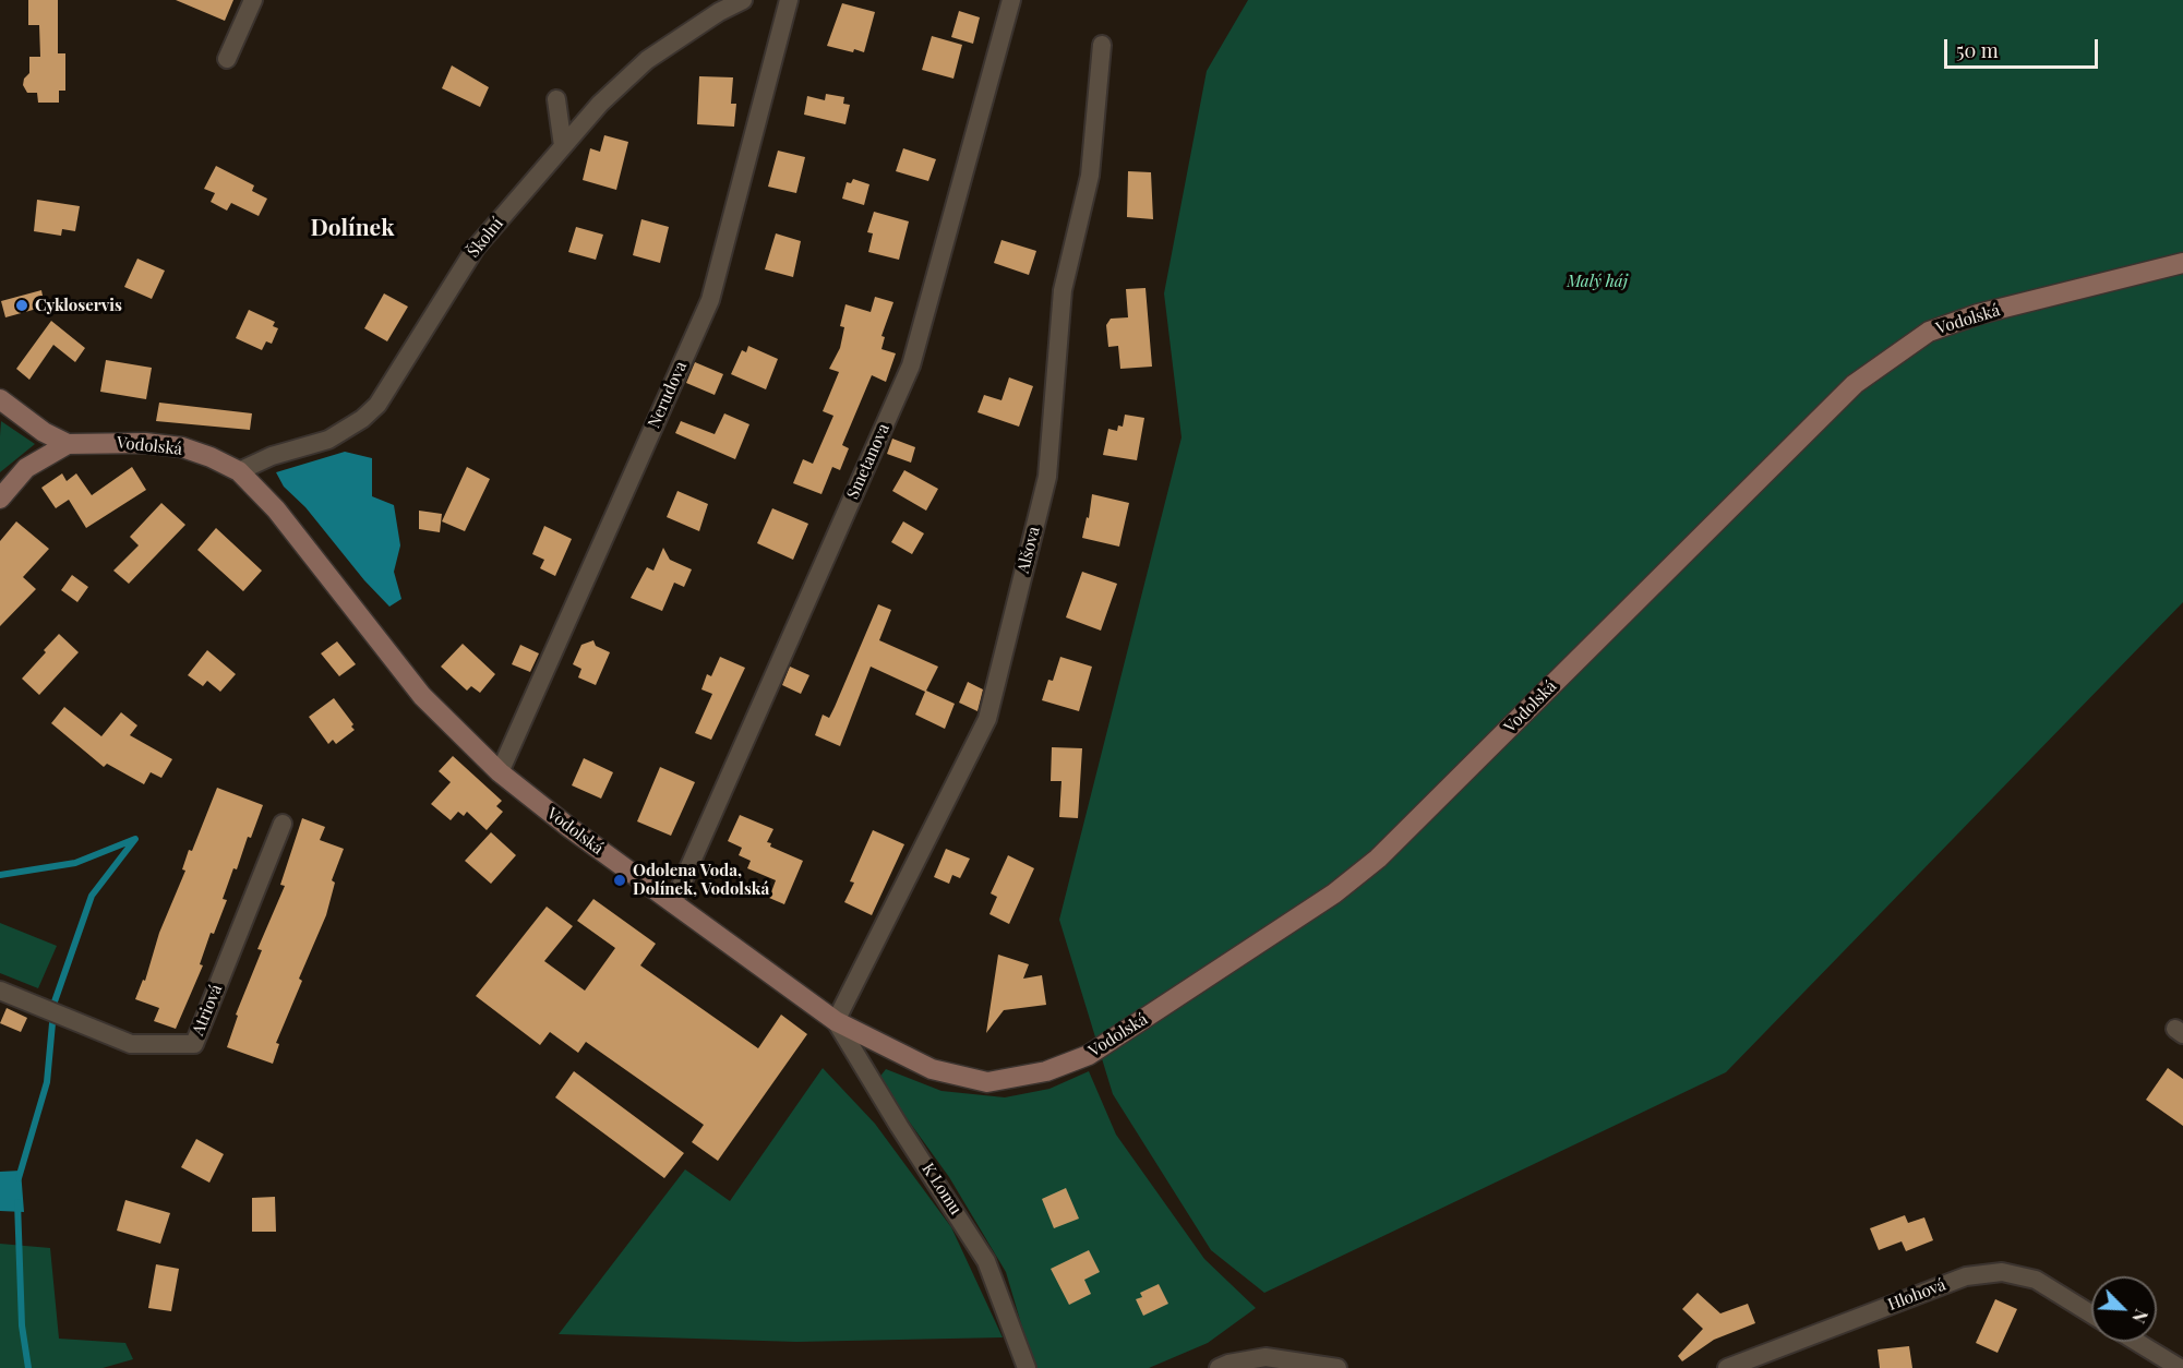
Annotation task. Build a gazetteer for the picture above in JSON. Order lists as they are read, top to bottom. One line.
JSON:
{"streets":{"street":["Školní","Vodolská","Nerudova","Smetanova","Alšova","Atriová","K Lomu","Hlohová"]},"crossings":[["Školní","Vodolská"],["Vodolská","Nerudova"],["Vodolská","Smetanova"],["Vodolská","Alšova"],["Vodolská","K Lomu"],["Alšova","K Lomu"]],"districts":["Dolínek"],"parks":["Malý háj"],"places":["Cykloservis","Odolena Voda, Dolínek, Vodolská"],"scale_bar":"50 m","north":"bottom right"}
